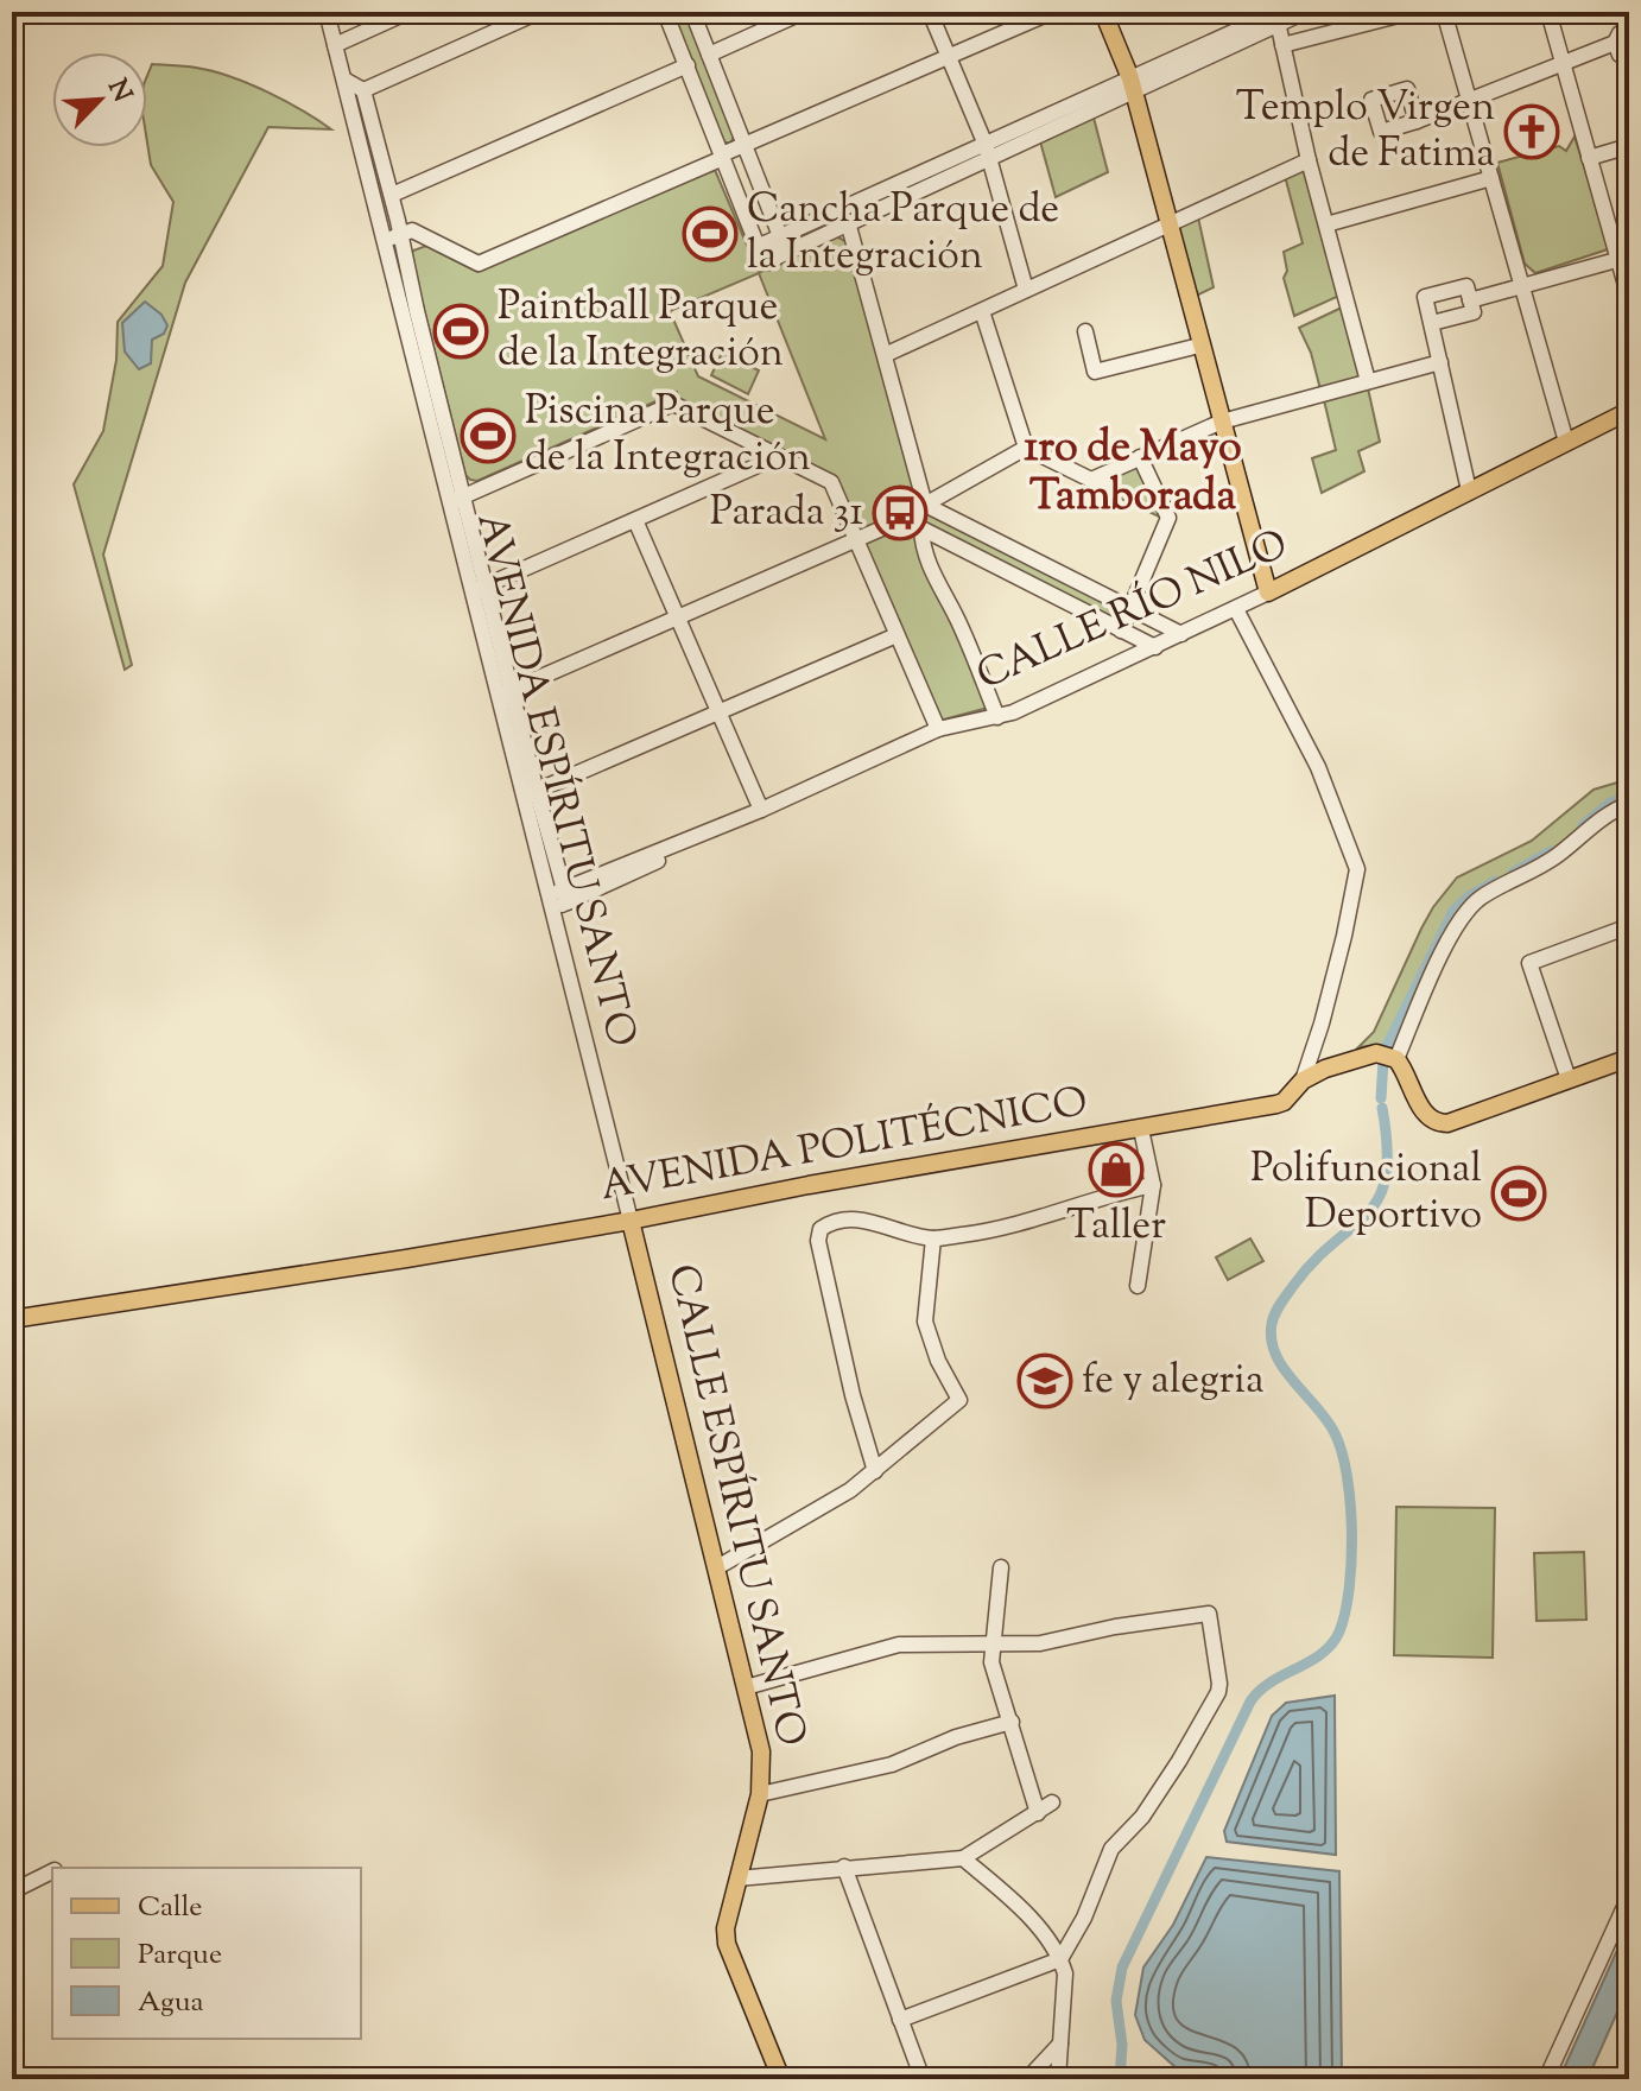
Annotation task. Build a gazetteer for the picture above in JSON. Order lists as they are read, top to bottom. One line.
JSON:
{"streets":{"main road":["CALLE RÍO NILO","AVENIDA POLITÉCNICO","CALLE ESPÍRITU SANTO"],"street":["AVENIDA ESPÍRITU SANTO"]},"crossings":[["CALLE RÍO NILO","AVENIDA ESPÍRITU SANTO"],["AVENIDA ESPÍRITU SANTO","AVENIDA POLITÉCNICO"],["AVENIDA ESPÍRITU SANTO","CALLE ESPÍRITU SANTO"],["AVENIDA POLITÉCNICO","CALLE ESPÍRITU SANTO"]],"districts":["1ro de Mayo Tamborada"],"places":{"church":["Templo Virgen de Fatima"],"sports":["Cancha Parque de la Integración","Paintball Parque de la Integración","Piscina Parque de la Integración","Polifuncional Deportivo"],"bus stop":["Parada 31"],"shop":["Taller"],"school or university":["fe y alegria"]},"legend":["Calle","Parque","Agua"],"north":"top right"}
